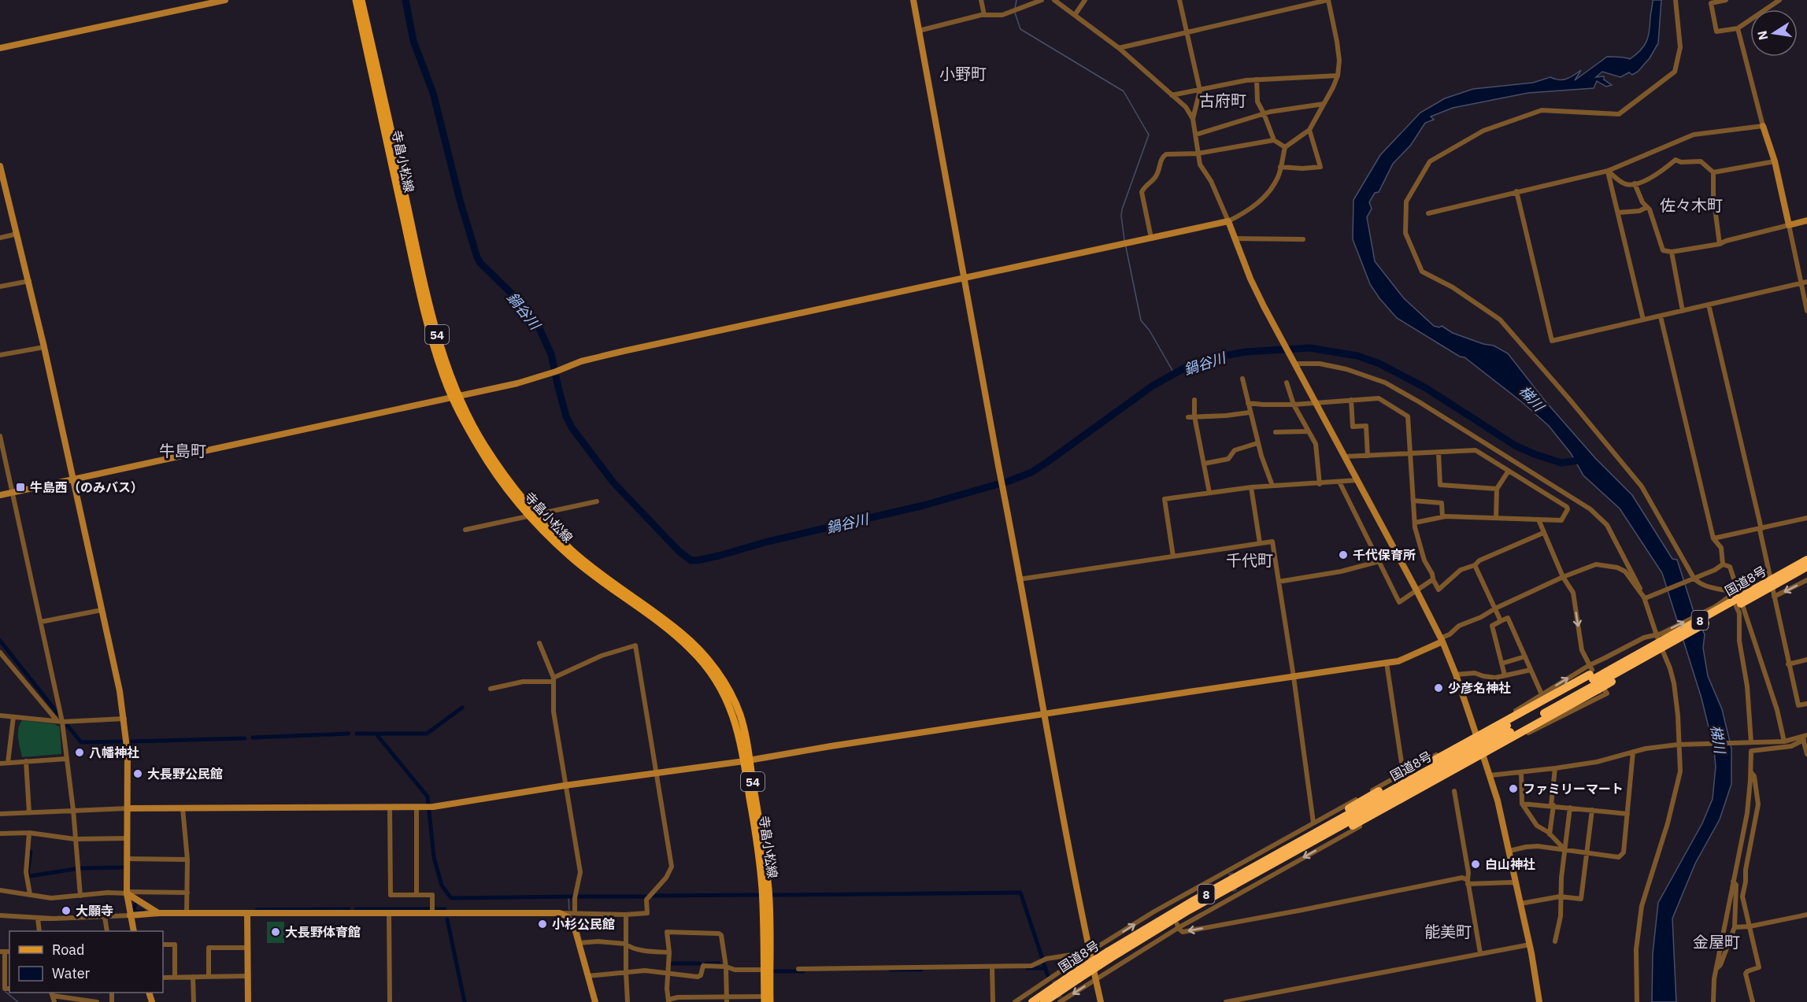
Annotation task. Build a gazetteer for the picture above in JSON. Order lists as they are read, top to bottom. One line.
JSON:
{"streets":{"highway":["国道8号","8"],"main road":["寺畠小松線","54"]},"districts":["小野町","古府町","佐々木町","牛島町","千代町","能美町","金屋町"],"water":["鍋谷川","梯川"],"places":{"transit":["牛島西（のみバス）"],"other":["千代保育所","少彦名神社","八幡神社","大長野公民館","ファミリーマート","白山神社","大願寺","小杉公民館","大長野体育館"]},"legend":["Road","Water"],"north":"left"}
